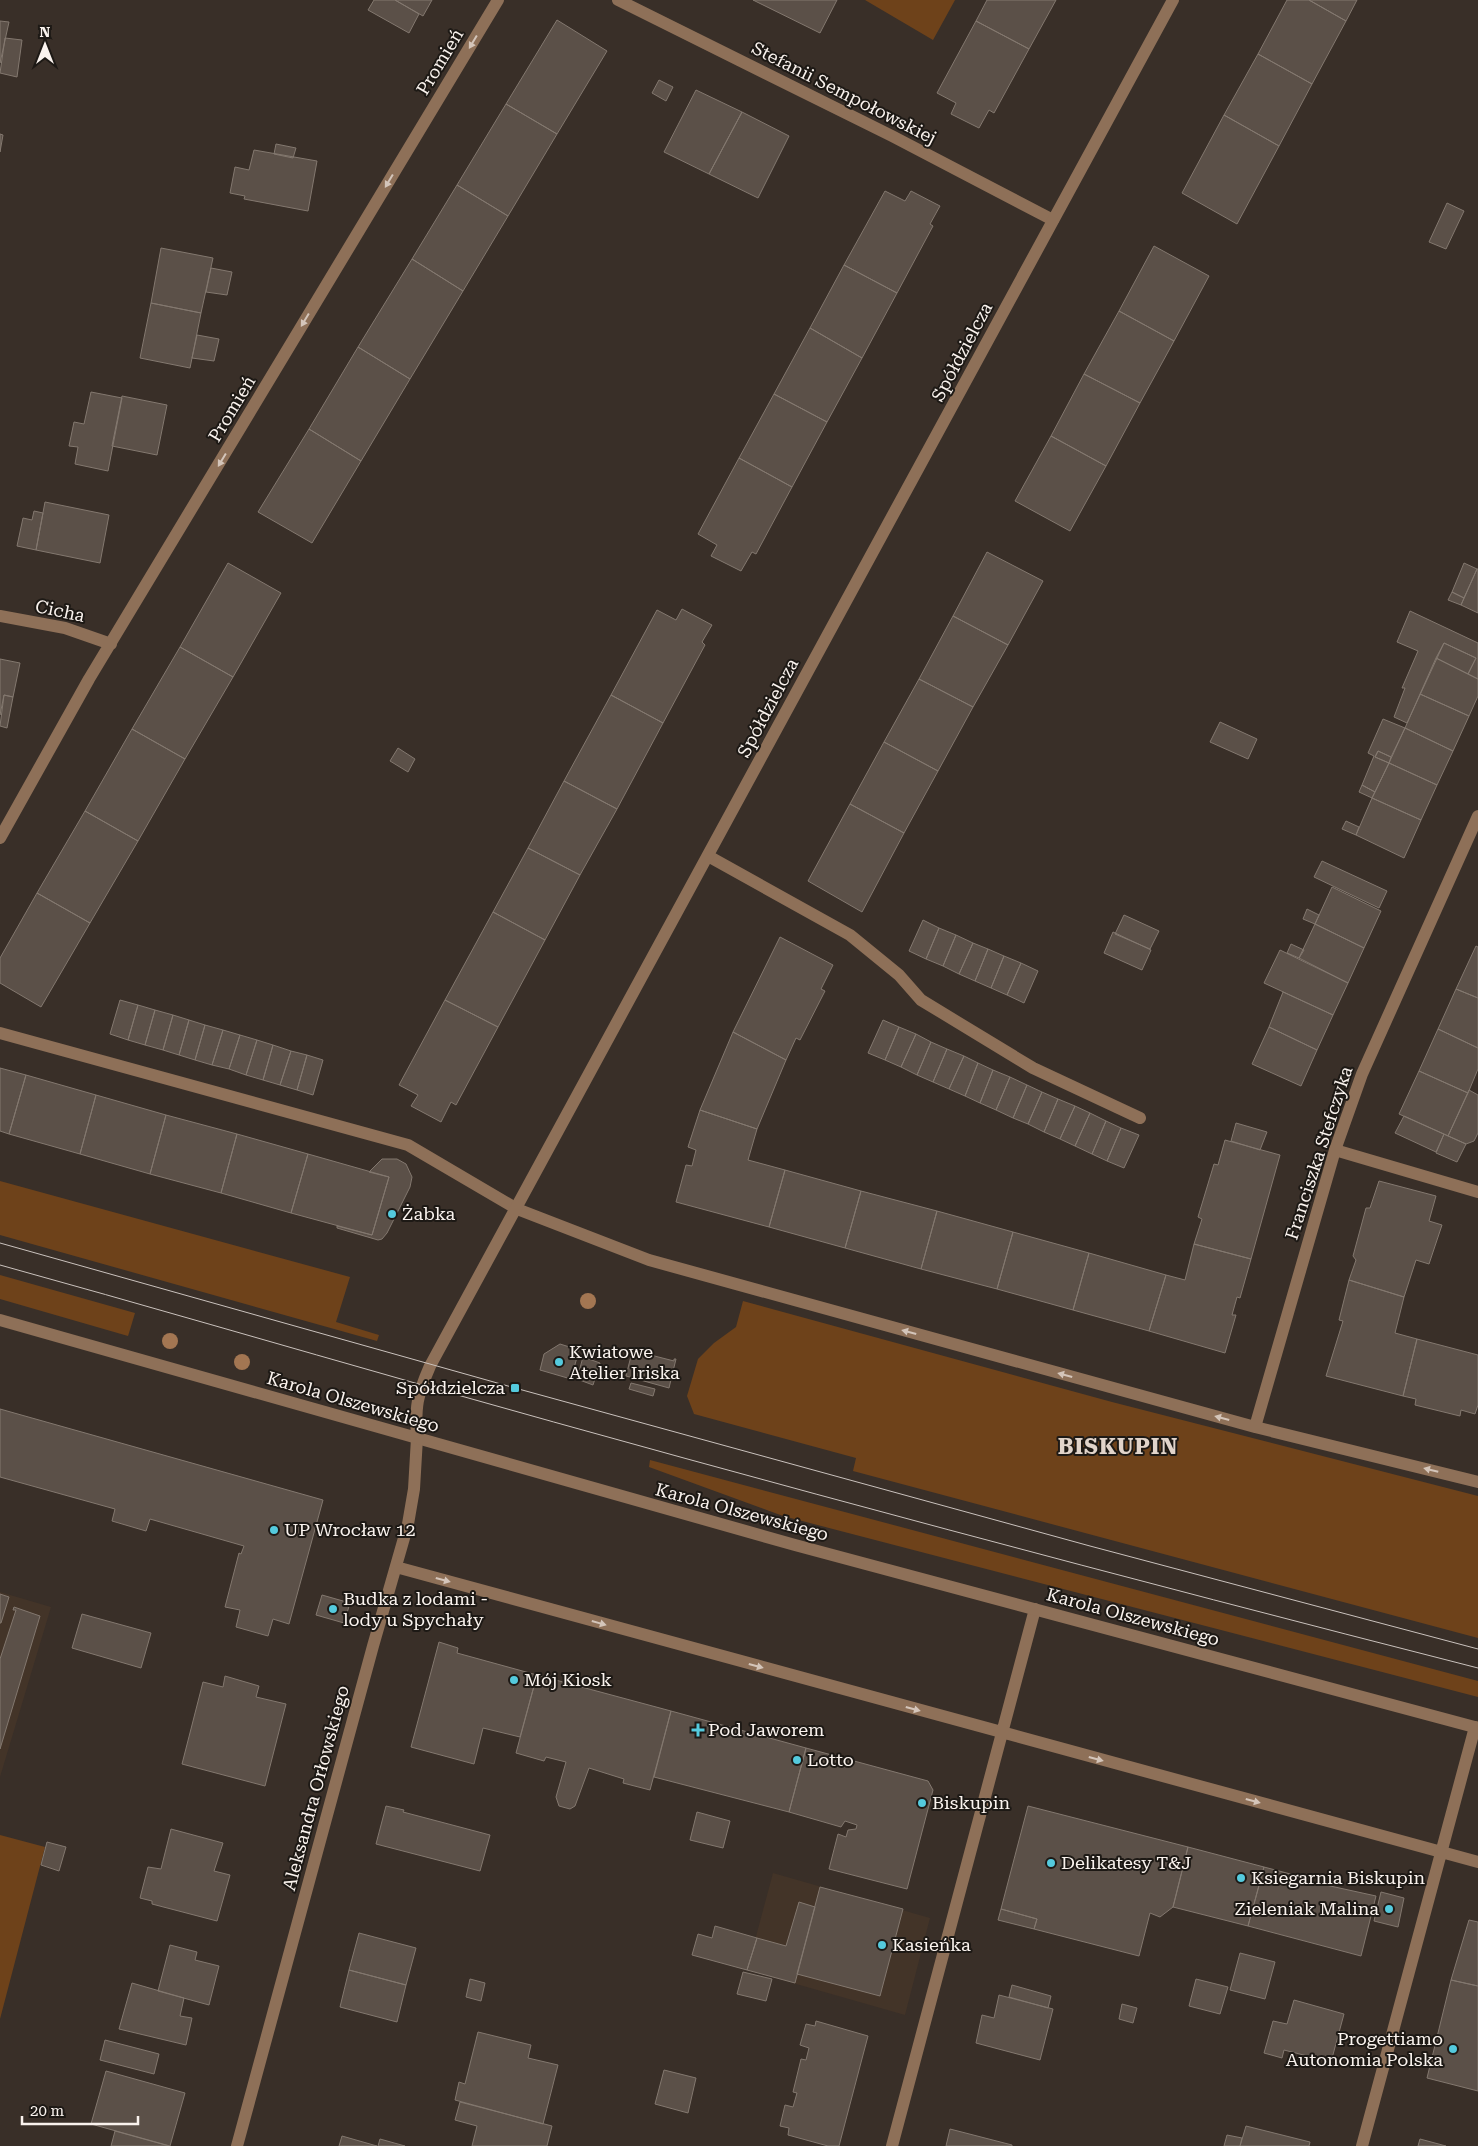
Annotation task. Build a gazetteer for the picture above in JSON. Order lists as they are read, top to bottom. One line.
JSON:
{"streets":{"street":["Promień","Stefanii Sempołowskiej","Spółdzielcza","Cicha","Franciszka Stefczyka","Karola Olszewskiego","Aleksandra Orłowskiego"]},"crossings":[["Promień","Cicha"],["Stefanii Sempołowskiej","Spółdzielcza"],["Spółdzielcza","Karola Olszewskiego"],["Spółdzielcza","Aleksandra Orłowskiego"],["Karola Olszewskiego","Aleksandra Orłowskiego"]],"one_way":["Promień"],"districts":["BISKUPIN"],"places":{"other":["Żabka","Kwiatowe Atelier Iriska","UP Wrocław 12","Budka z lodami - lody u Spychały","Mój Kiosk","Lotto","Biskupin","Delikatesy T&J","Ksiegarnia Biskupin","Zieleniak Malina","Kasieńka","Progettiamo Autonomia Polska"],"transit":["Spółdzielcza"],"health":["Pod Jaworem"]},"scale_bar":"20 m","north":"top"}
